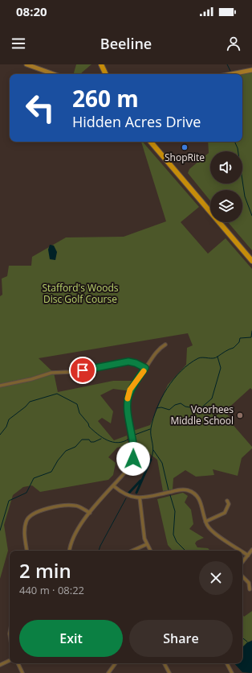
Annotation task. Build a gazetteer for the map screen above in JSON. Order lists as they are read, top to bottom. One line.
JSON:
{"parks":["Stafford's Woods Disc Golf Course"],"places":["ShopRite","Voorhees Middle School"],"page":{"status":"08:20","header":"Beeline","turn":["260 m","Hidden Acres Drive"],"heading":["2 min","440 m · 08:22"],"buttons":["Exit","Share"]}}
